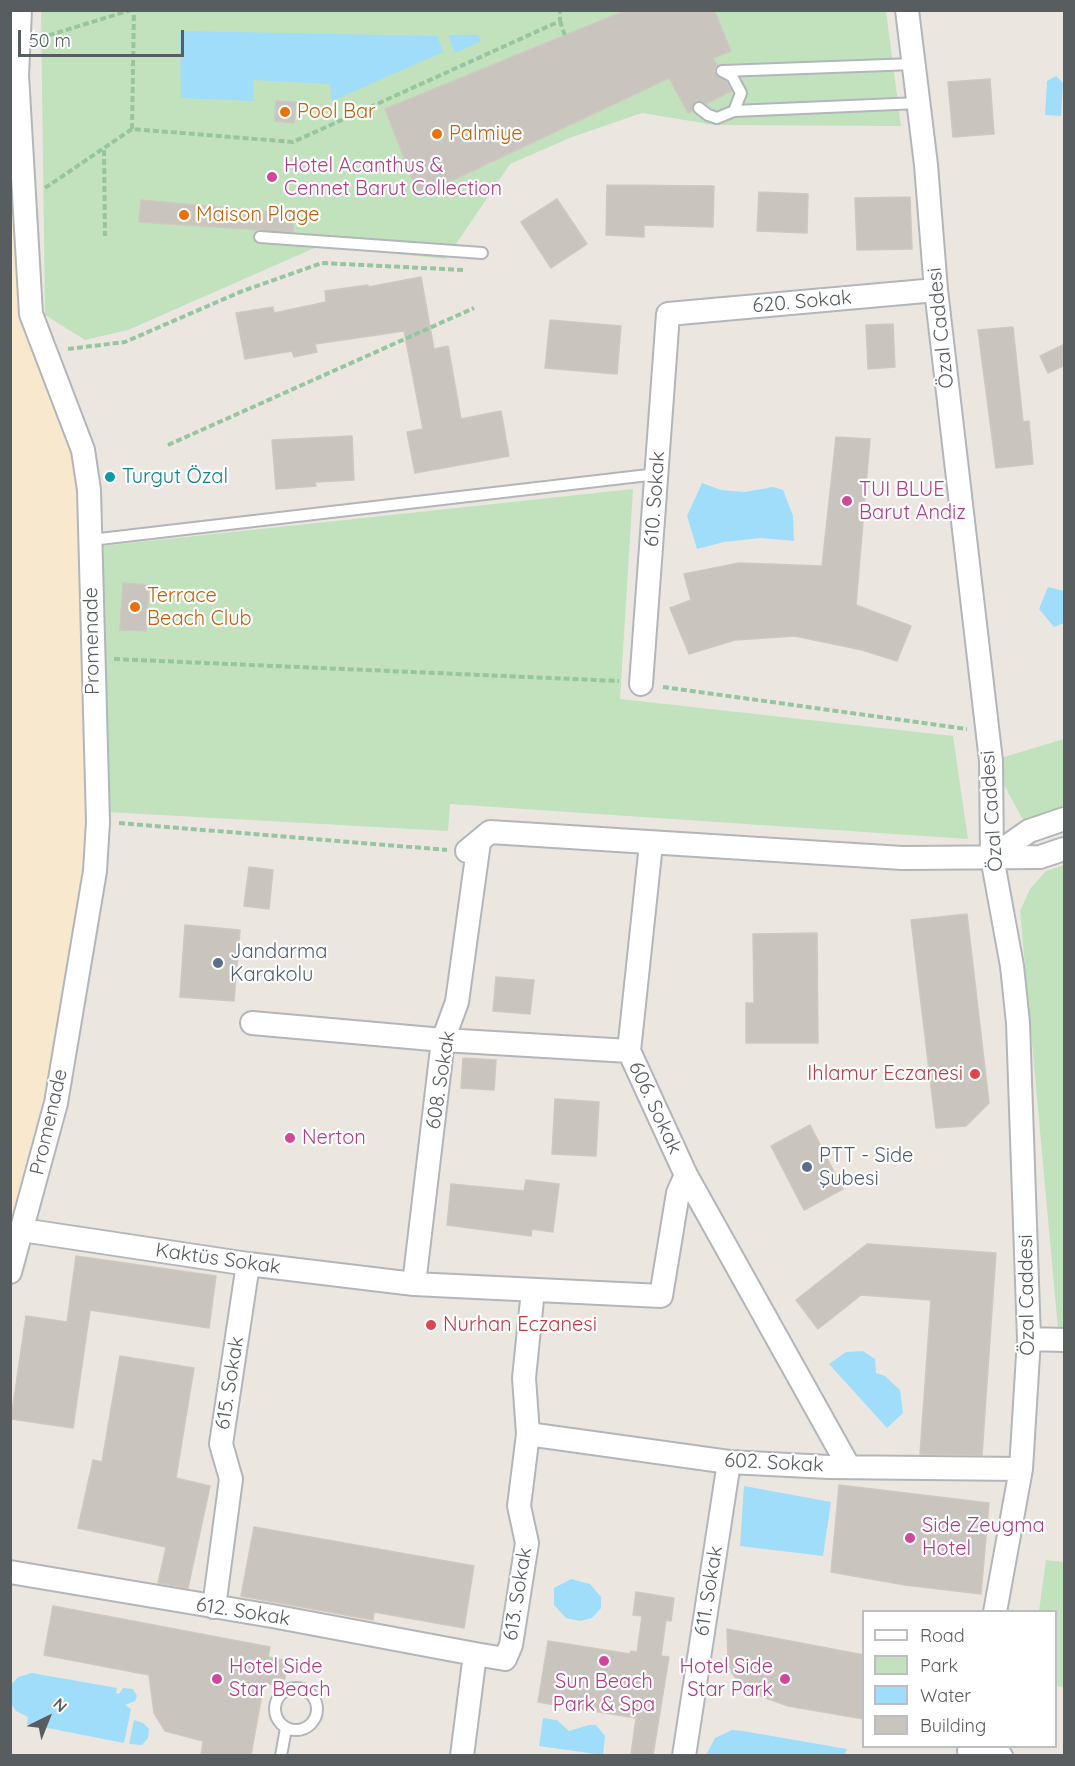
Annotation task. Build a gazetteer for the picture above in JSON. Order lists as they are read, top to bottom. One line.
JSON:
{"streets":{"street":["620. Sokak","Özal Caddesi","610. Sokak","Promenade","608. Sokak","606. Sokak","Kaktüs Sokak","615. Sokak","602. Sokak","611. Sokak","613. Sokak","612. Sokak"]},"crossings":[["620. Sokak","Özal Caddesi"],["620. Sokak","610. Sokak"],["Özal Caddesi","602. Sokak"],["Promenade","Kaktüs Sokak"],["608. Sokak","Kaktüs Sokak"],["606. Sokak","Kaktüs Sokak"],["Kaktüs Sokak","615. Sokak"],["Kaktüs Sokak","613. Sokak"],["615. Sokak","612. Sokak"],["602. Sokak","611. Sokak"],["602. Sokak","613. Sokak"],["613. Sokak","612. Sokak"]],"places":["Pool Bar","Palmiye","Hotel Acanthus & Cennet Barut Collection","Maison Plage","Turgut Özal","TUI BLUE Barut Andiz","Terrace Beach Club","Jandarma Karakolu","Ihlamur Eczanesi","Nerton","PTT - Side Şubesi","Nurhan Eczanesi","Side Zeugma Hotel","Sun Beach Park & Spa","Hotel Side Star Beach","Hotel Side Star Park"],"legend":["Road","Park","Water","Building"],"scale_bar":"50 m","north":"top right"}
